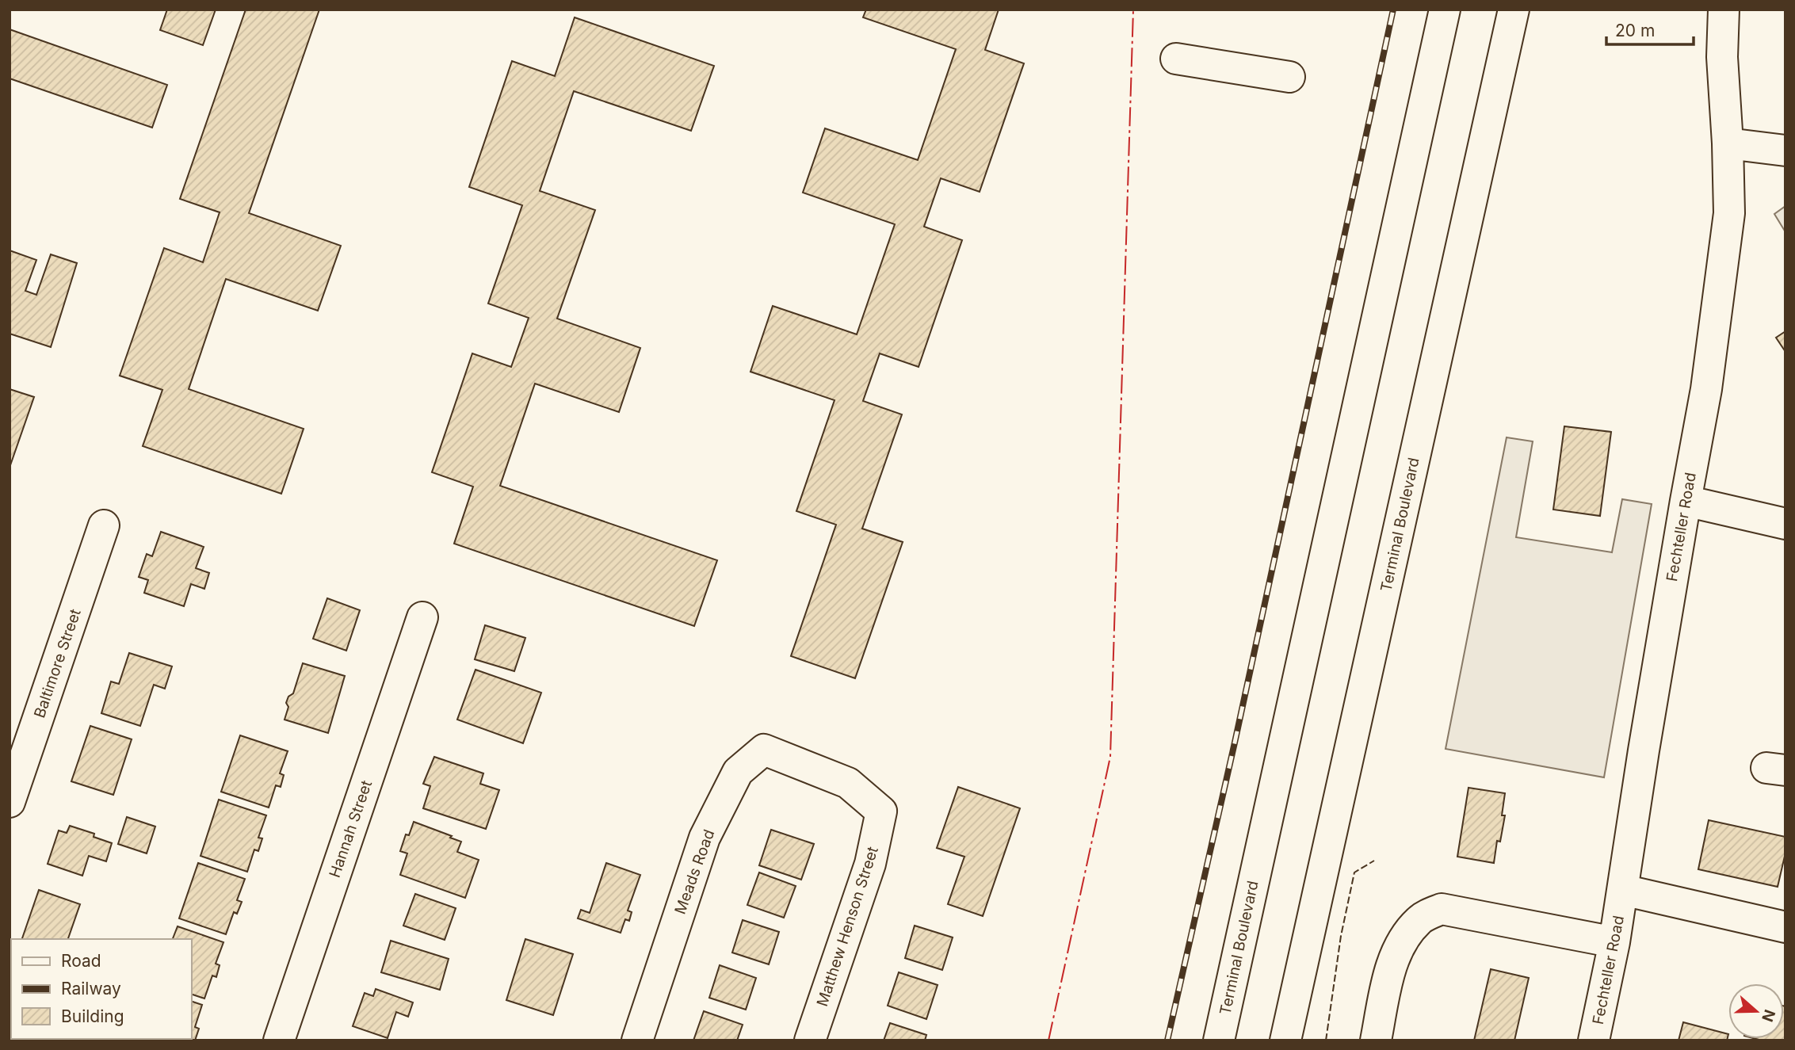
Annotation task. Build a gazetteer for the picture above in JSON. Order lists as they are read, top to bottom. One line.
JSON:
{"streets":{"street":["Terminal Boulevard","Fechteller Road","Baltimore Street","Hannah Street","Meads Road","Matthew Henson Street"]},"crossings":[["Meads Road","Matthew Henson Street"]],"legend":["Road","Railway","Building"],"scale_bar":"20 m","north":"right"}
